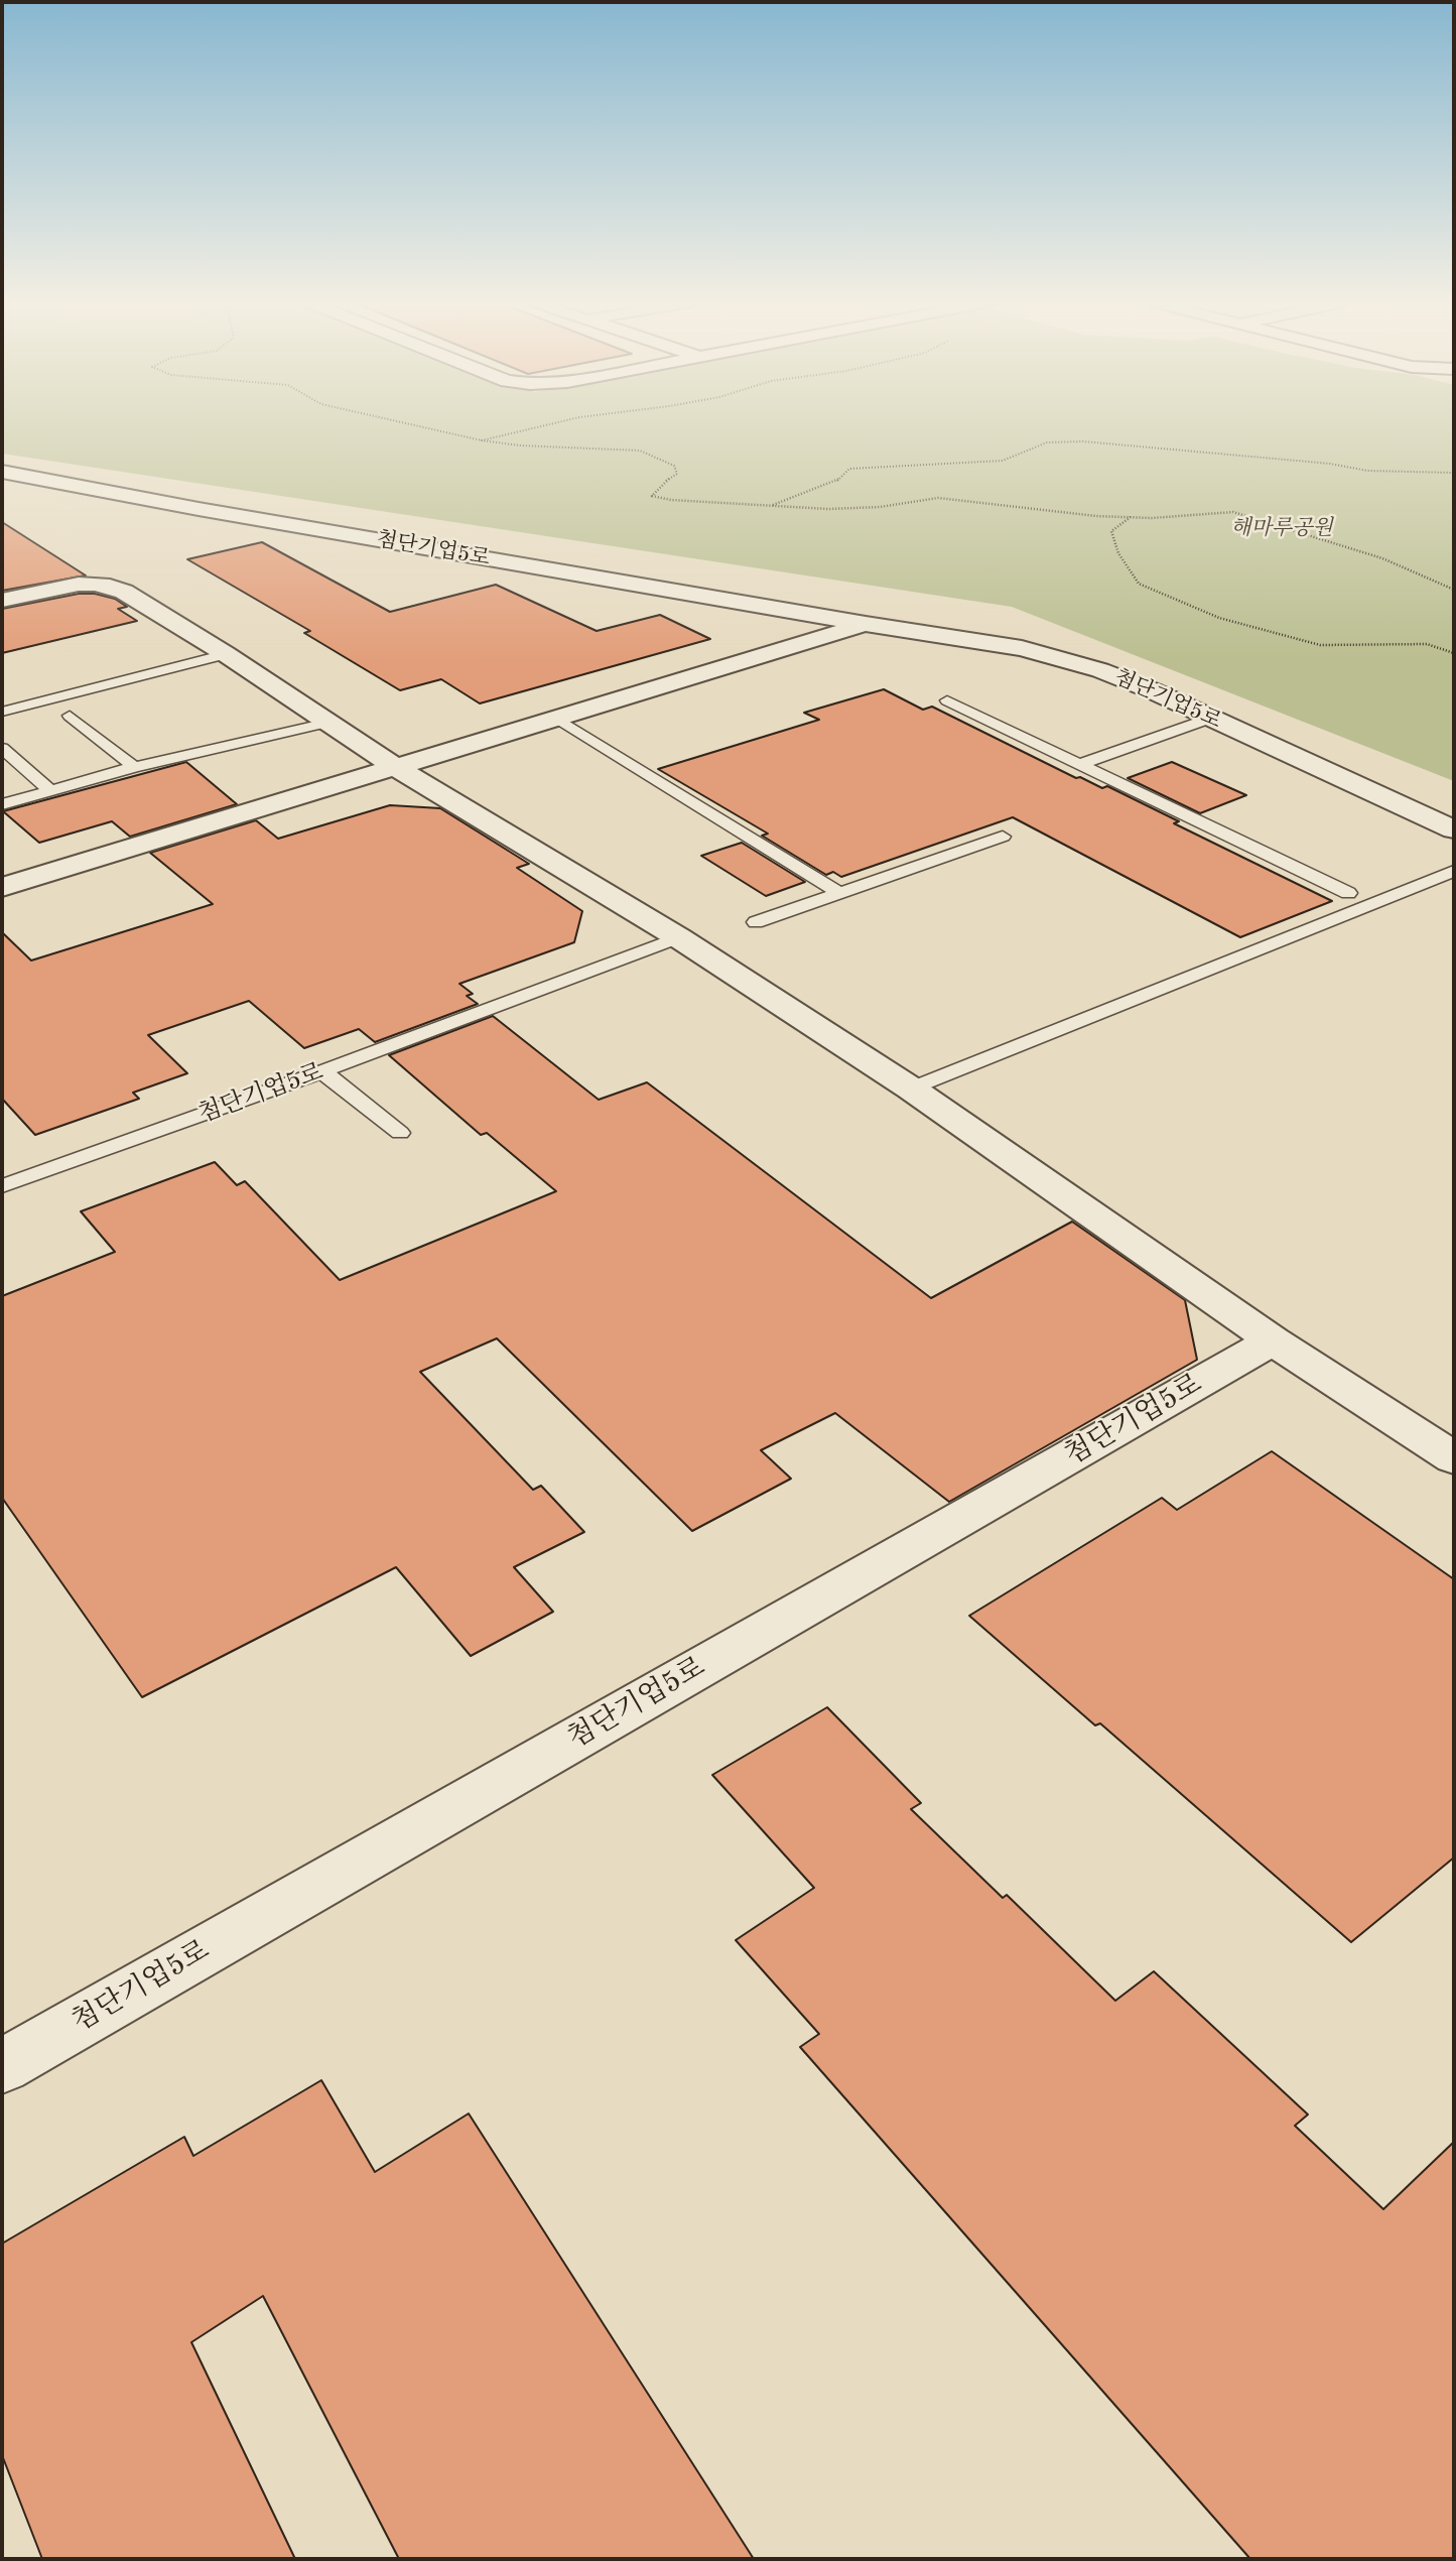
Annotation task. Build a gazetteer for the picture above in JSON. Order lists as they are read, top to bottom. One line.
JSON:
{"streets":{"street":["첨단기업5로"]},"parks":["해마루공원"]}
